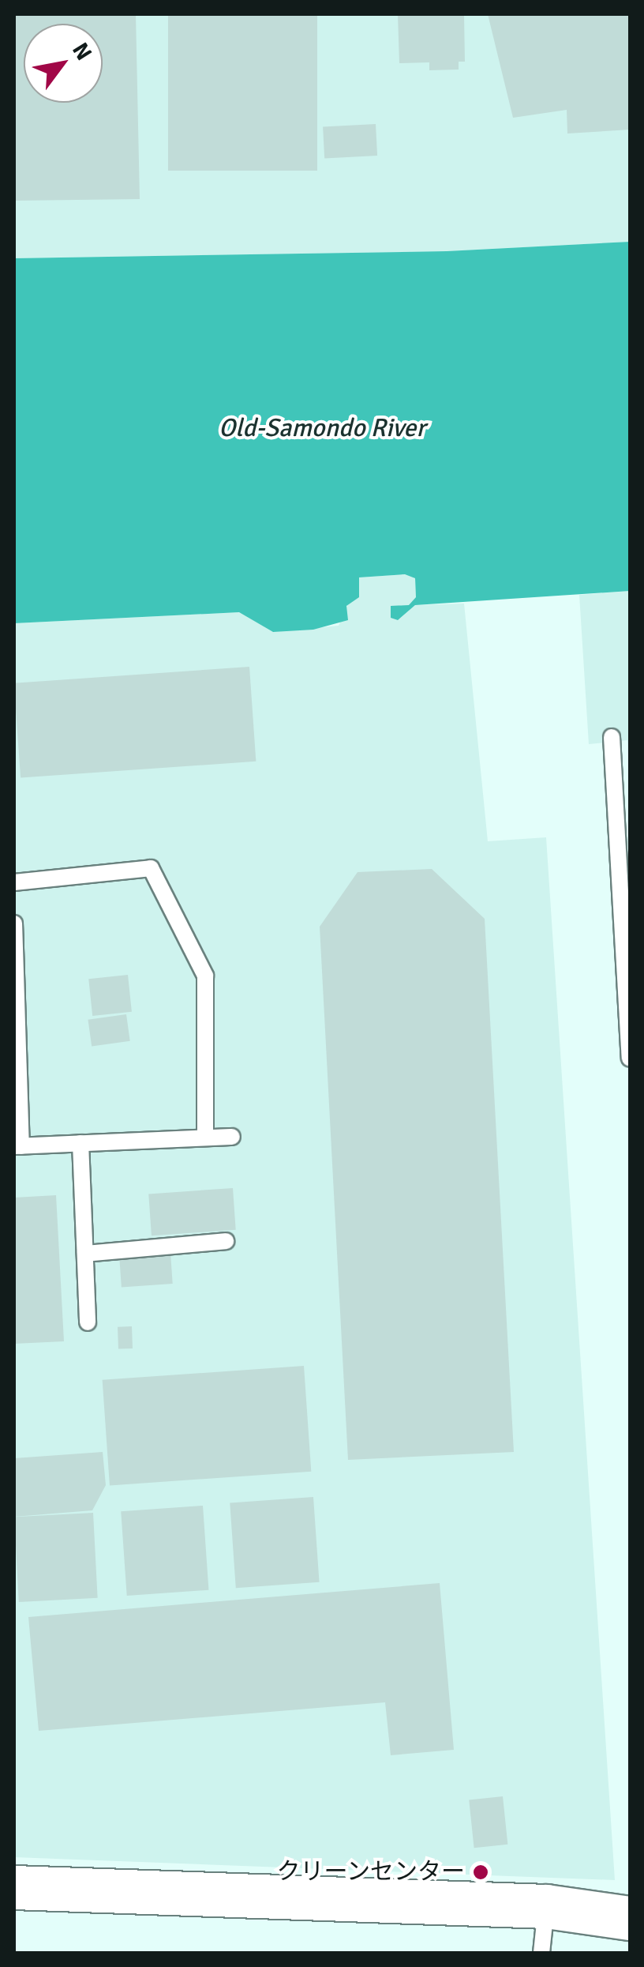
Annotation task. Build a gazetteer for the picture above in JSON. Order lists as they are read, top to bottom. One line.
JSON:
{"water":["Old-Samondo River"],"places":["クリーンセンター"],"north":"top right"}
